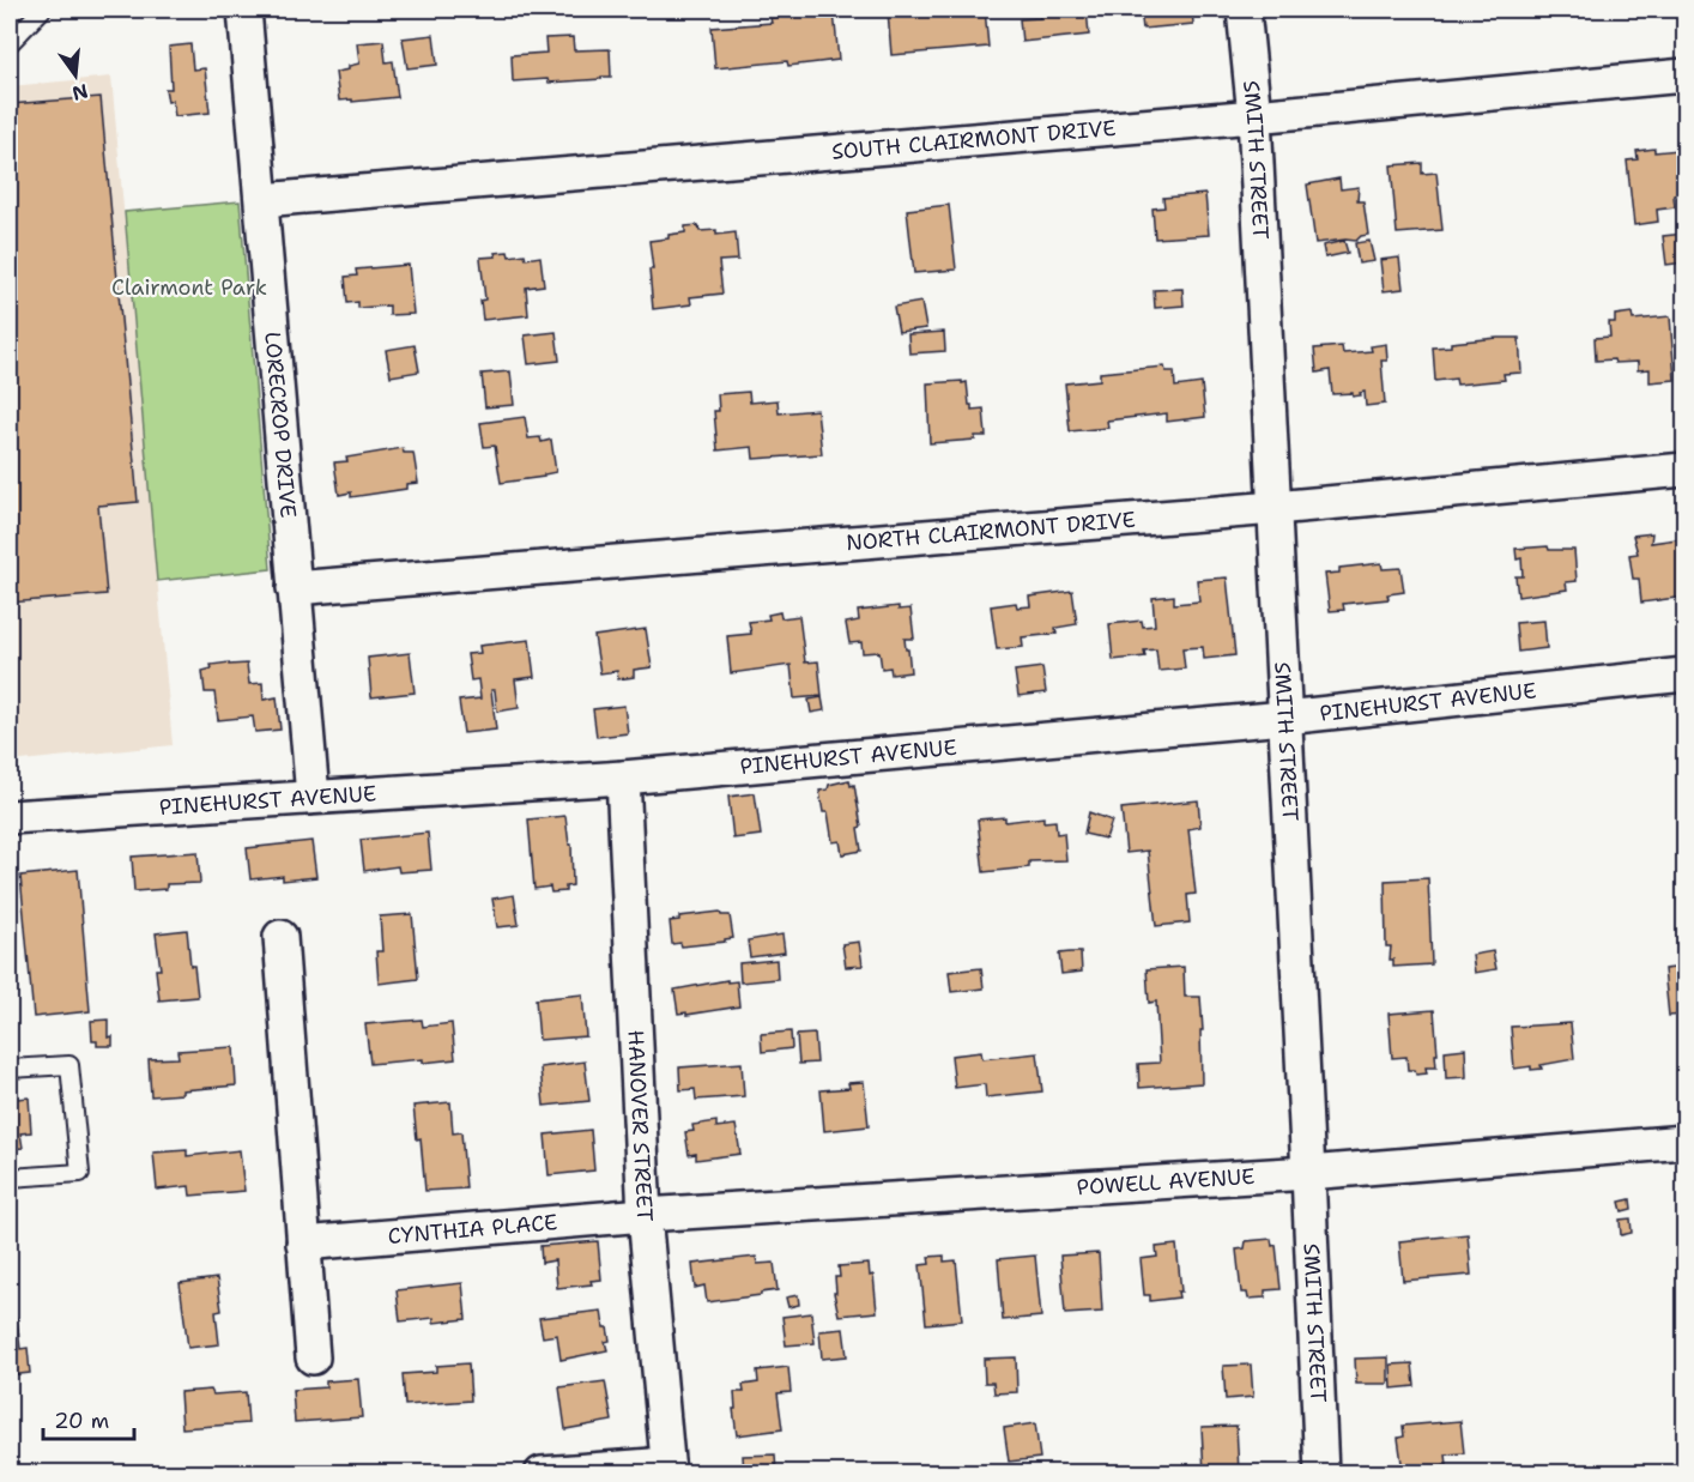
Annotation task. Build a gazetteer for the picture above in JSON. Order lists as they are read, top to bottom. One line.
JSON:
{"streets":{"street":["SOUTH CLAIRMONT DRIVE","SMITH STREET","LORECROP DRIVE","NORTH CLAIRMONT DRIVE","PINEHURST AVENUE","HANOVER STREET","POWELL AVENUE","CYNTHIA PLACE"]},"crossings":[["SOUTH CLAIRMONT DRIVE","SMITH STREET"],["SOUTH CLAIRMONT DRIVE","LORECROP DRIVE"],["SMITH STREET","NORTH CLAIRMONT DRIVE"],["SMITH STREET","PINEHURST AVENUE"],["SMITH STREET","POWELL AVENUE"],["LORECROP DRIVE","NORTH CLAIRMONT DRIVE"],["LORECROP DRIVE","PINEHURST AVENUE"],["PINEHURST AVENUE","HANOVER STREET"],["HANOVER STREET","POWELL AVENUE"],["HANOVER STREET","CYNTHIA PLACE"],["POWELL AVENUE","CYNTHIA PLACE"]],"parks":["Clairmont Park"],"scale_bar":"20 m","north":"bottom"}
